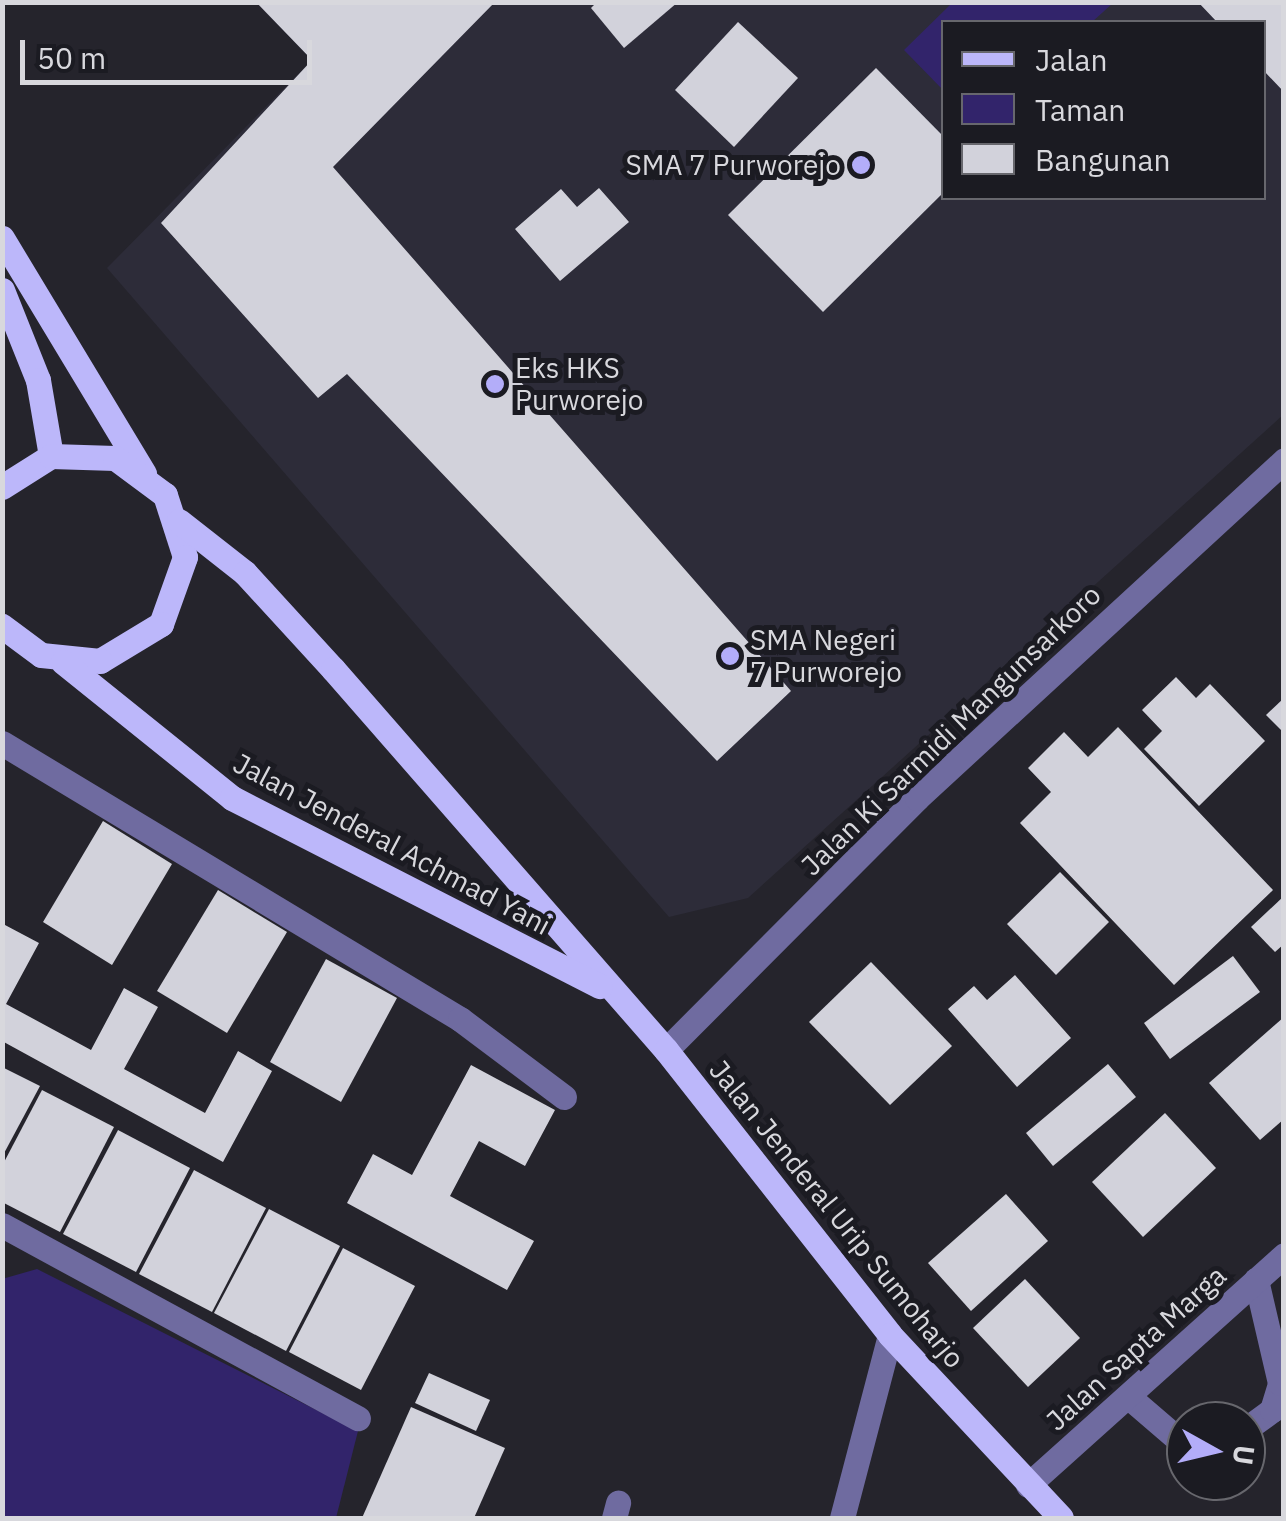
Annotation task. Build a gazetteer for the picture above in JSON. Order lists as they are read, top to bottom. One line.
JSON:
{"streets":{"main road":["Jalan Jenderal Achmad Yani","Jalan Jenderal Urip Sumoharjo"],"street":["Jalan Ki Sarmidi Mangunsarkoro","Jalan Sapta Marga"]},"crossings":[["Jalan Ki Sarmidi Mangunsarkoro","Jalan Jenderal Urip Sumoharjo"],["Jalan Jenderal Achmad Yani","Jalan Jenderal Urip Sumoharjo"],["Jalan Jenderal Urip Sumoharjo","Jalan Sapta Marga"]],"places":["SMA 7 Purworejo","Eks HKS Purworejo","SMA Negeri 7 Purworejo"],"legend":["Jalan","Taman","Bangunan"],"scale_bar":"50 m","north":"right"}
